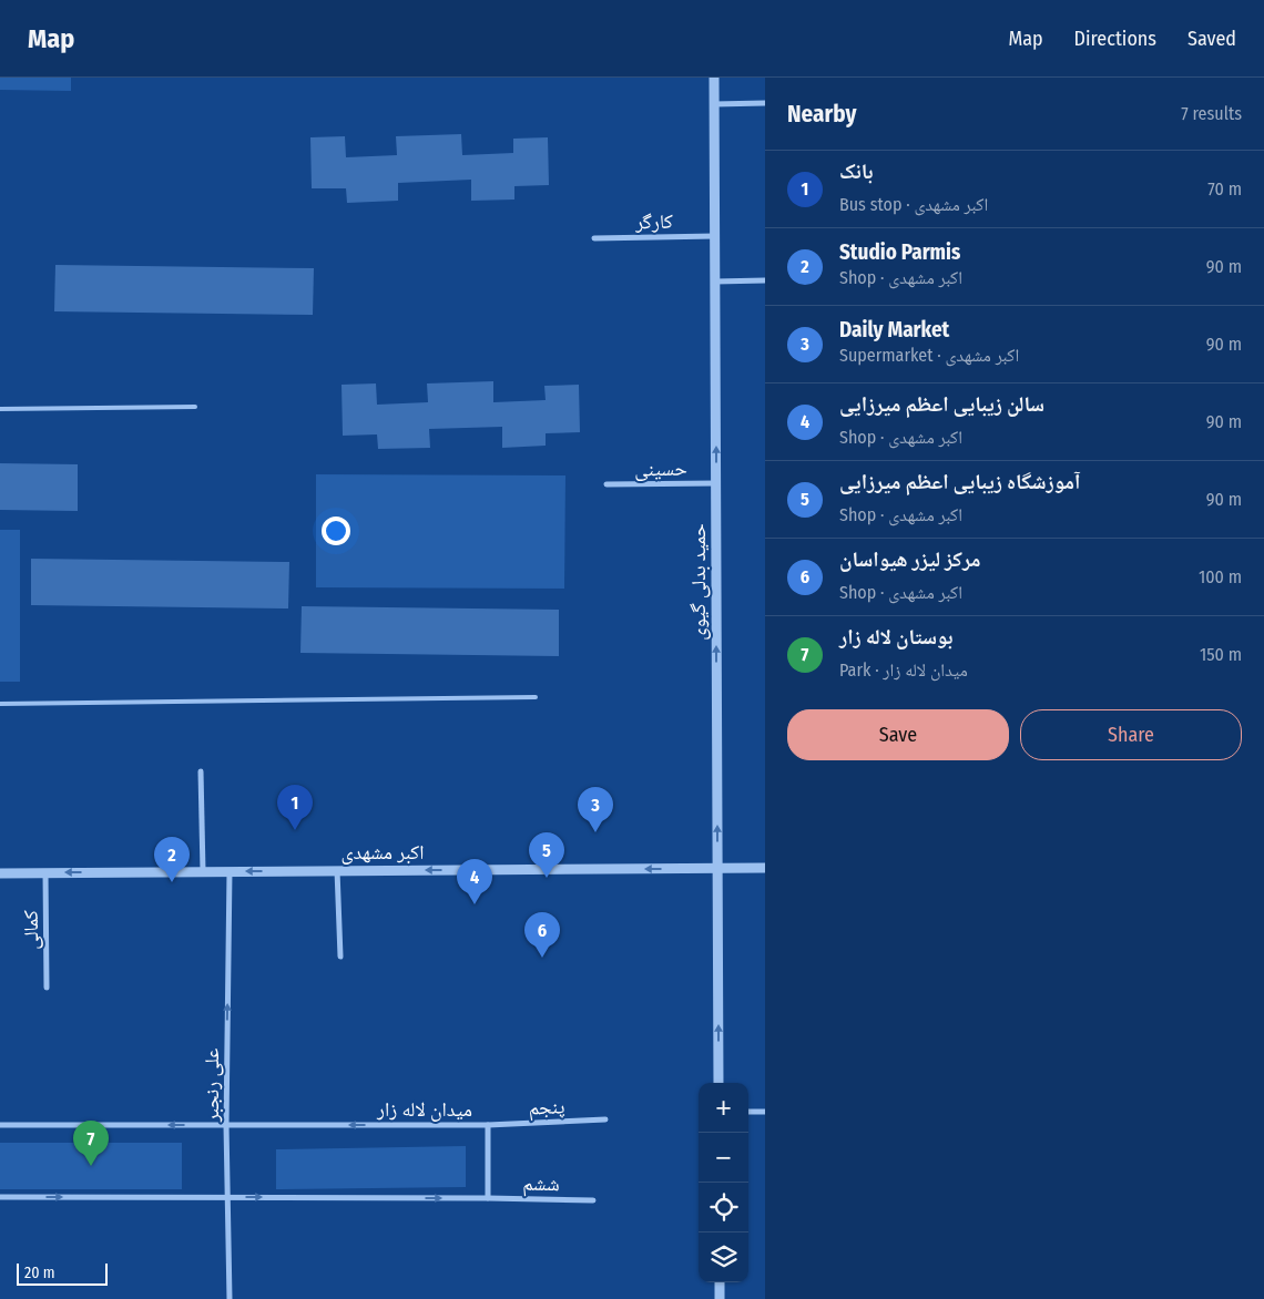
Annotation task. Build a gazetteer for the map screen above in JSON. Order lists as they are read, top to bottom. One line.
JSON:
{"streets":{"street":["کارگر","حسینی","حمید بدلی گیوی","اکبر مشهدی","کمالی","علی رنجبر","پنجم","میدان لاله زار","ششم"]},"crossings":[["کارگر","حمید بدلی گیوی"],["حسینی","حمید بدلی گیوی"],["حمید بدلی گیوی","اکبر مشهدی"],["اکبر مشهدی","کمالی"],["اکبر مشهدی","علی رنجبر"],["علی رنجبر","میدان لاله زار"],["پنجم","میدان لاله زار"],["میدان لاله زار","ششم"]],"one_way":["حمید بدلی گیوی","اکبر مشهدی","علی رنجبر","میدان لاله زار"],"scale_bar":"20 m","page":{"header":"Map","nav":["Map","Directions","Saved"],"heading":["Nearby","7 results"],"list":[{"mark":"1","name":"بانک","note":"Bus stop · اکبر مشهدی","value":"70 m"},{"mark":"2","name":"Studio Parmis","note":"Shop · اکبر مشهدی","value":"90 m"},{"mark":"3","name":"Daily Market","note":"Supermarket · اکبر مشهدی","value":"90 m"},{"mark":"4","name":"سالن زیبایی اعظم میرزایی","note":"Shop · اکبر مشهدی","value":"90 m"},{"mark":"5","name":"آموزشگاه زیبایی اعظم میرزایی","note":"Shop · اکبر مشهدی","value":"90 m"},{"mark":"6","name":"مرکز لیزر هیواسان","note":"Shop · اکبر مشهدی","value":"100 m"},{"mark":"7","name":"بوستان لاله زار","note":"Park · میدان لاله زار","value":"150 m"}],"buttons":["Save","Share"],"pins":["1","3","5","2","4","6","7"],"map_buttons":["+","−"],"scale":"20 m"}}
